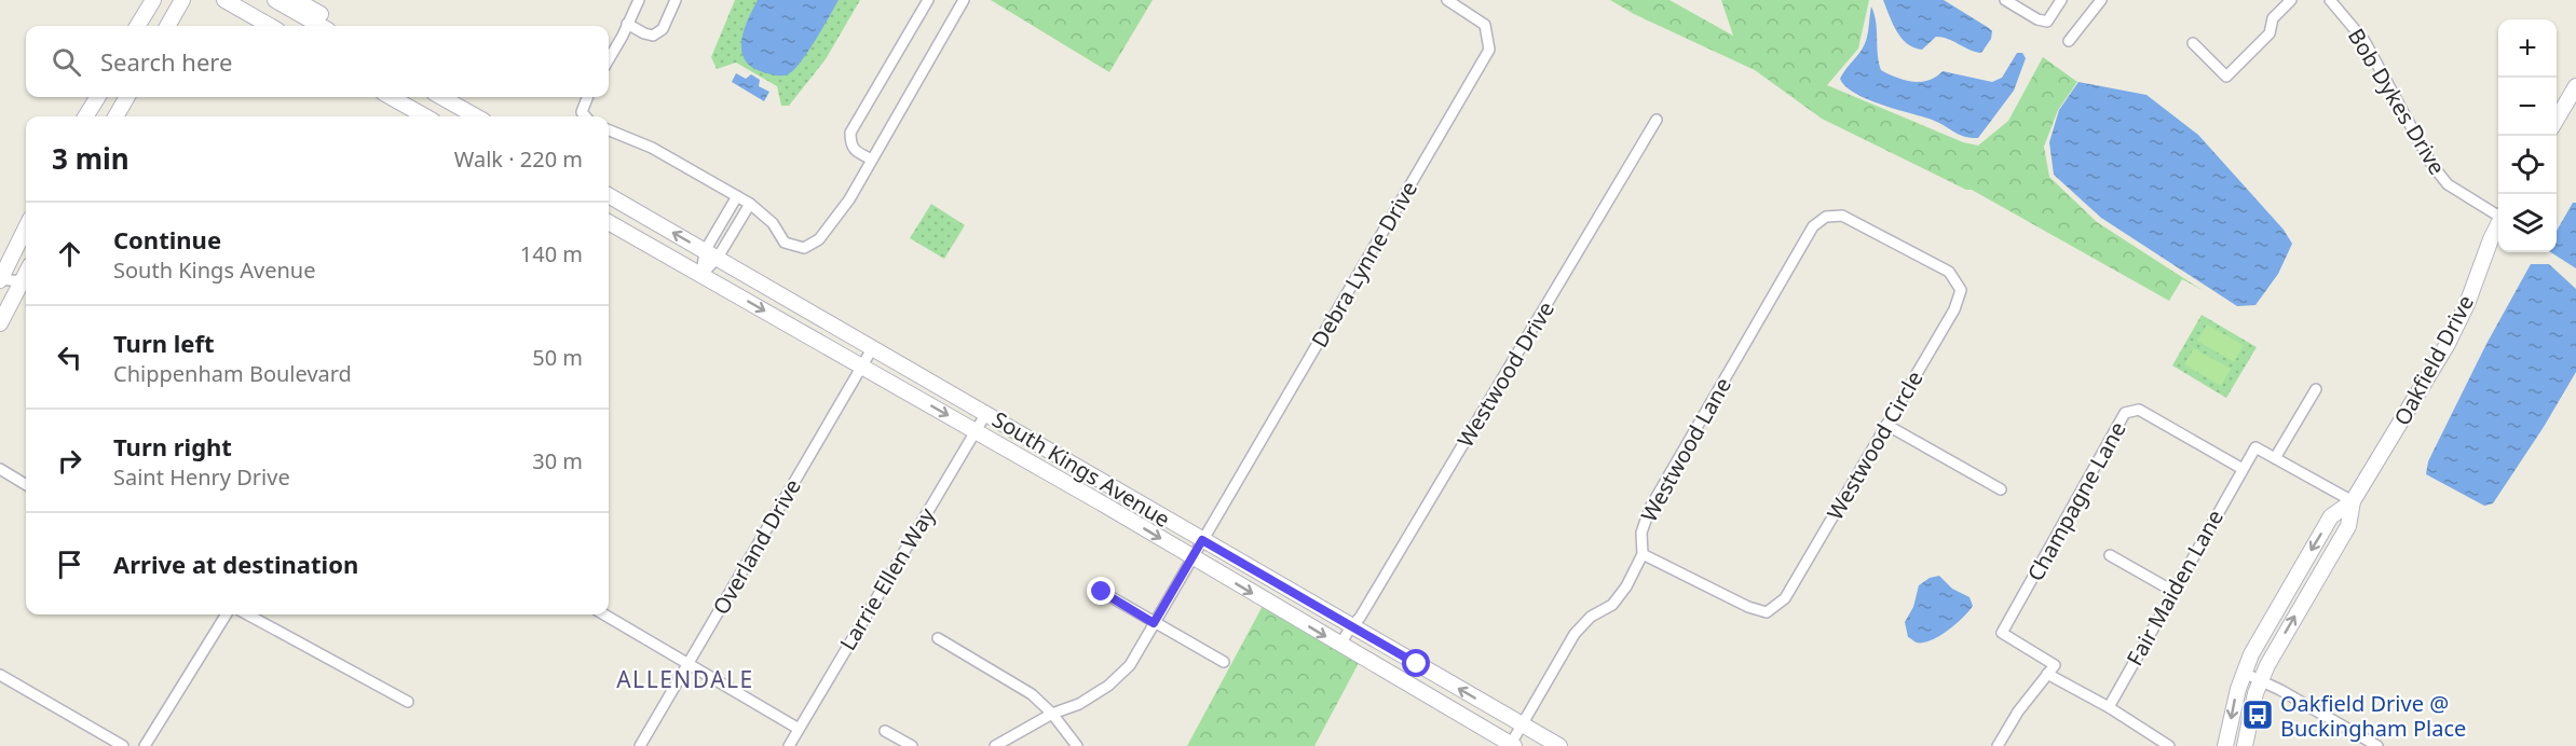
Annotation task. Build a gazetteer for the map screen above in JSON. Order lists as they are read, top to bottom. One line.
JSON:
{"streets":{"main road":["Oakfield Drive","South Kings Avenue"],"street":["Bob Dykes Drive","Debra Lynne Drive","Westwood Drive","Westwood Circle","Westwood Lane","Champagne Lane","Overland Drive","Larrie Ellen Way","Fair Maiden Lane"]},"crossings":[["Debra Lynne Drive","South Kings Avenue"],["Westwood Drive","South Kings Avenue"],["Westwood Circle","Westwood Lane"],["Westwood Lane","South Kings Avenue"],["South Kings Avenue","Overland Drive"],["South Kings Avenue","Larrie Ellen Way"],["Champagne Lane","Fair Maiden Lane"]],"districts":["ALLENDALE"],"places":{"bus stop":["Oakfield Drive @ Buckingham Place"]},"page":{"map_buttons":["+","−"],"search":"Search here","heading":["3 min","Walk · 220 m"],"list":[["Continue","South Kings Avenue","140 m"],["Turn left","Chippenham Boulevard","50 m"],["Turn right","Saint Henry Drive","30 m"],"Arrive at destination"]}}
